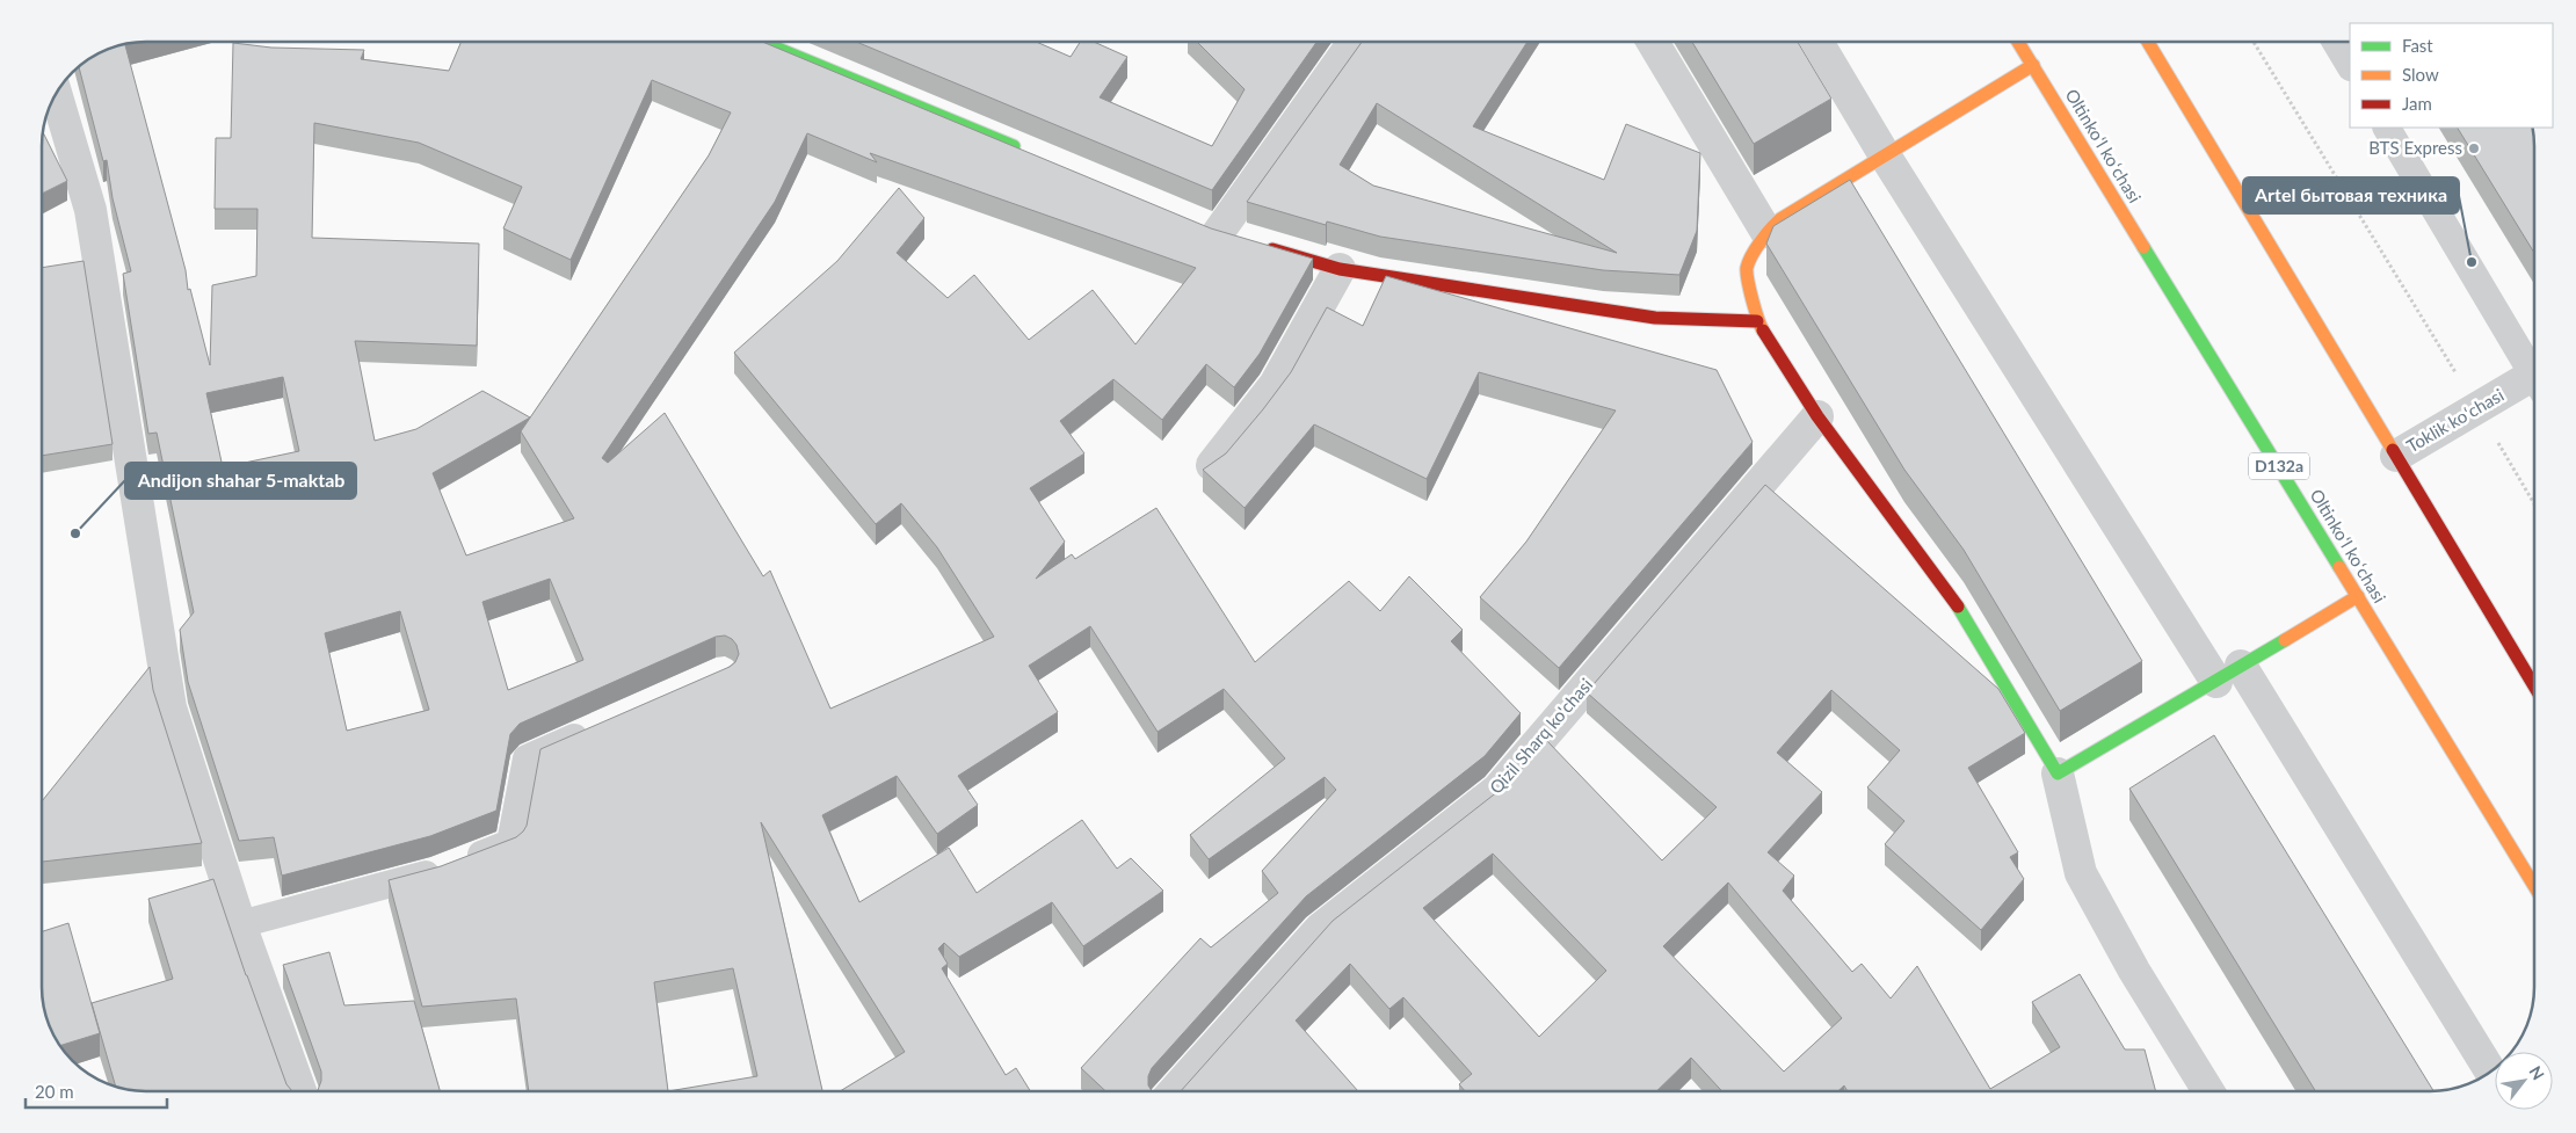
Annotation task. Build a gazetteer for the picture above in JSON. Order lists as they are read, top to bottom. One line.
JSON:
{"streets":{"street":["Oltinkoʻl koʻchasi","Toklik koʻchasi","D132a","Qizil Sharq ko'chasi"]},"places":["BTS Express","Artel бытовая техника","Andijon shahar 5-maktab"],"legend":["Fast","Slow","Jam"],"scale_bar":"20 m","north":"top right"}
